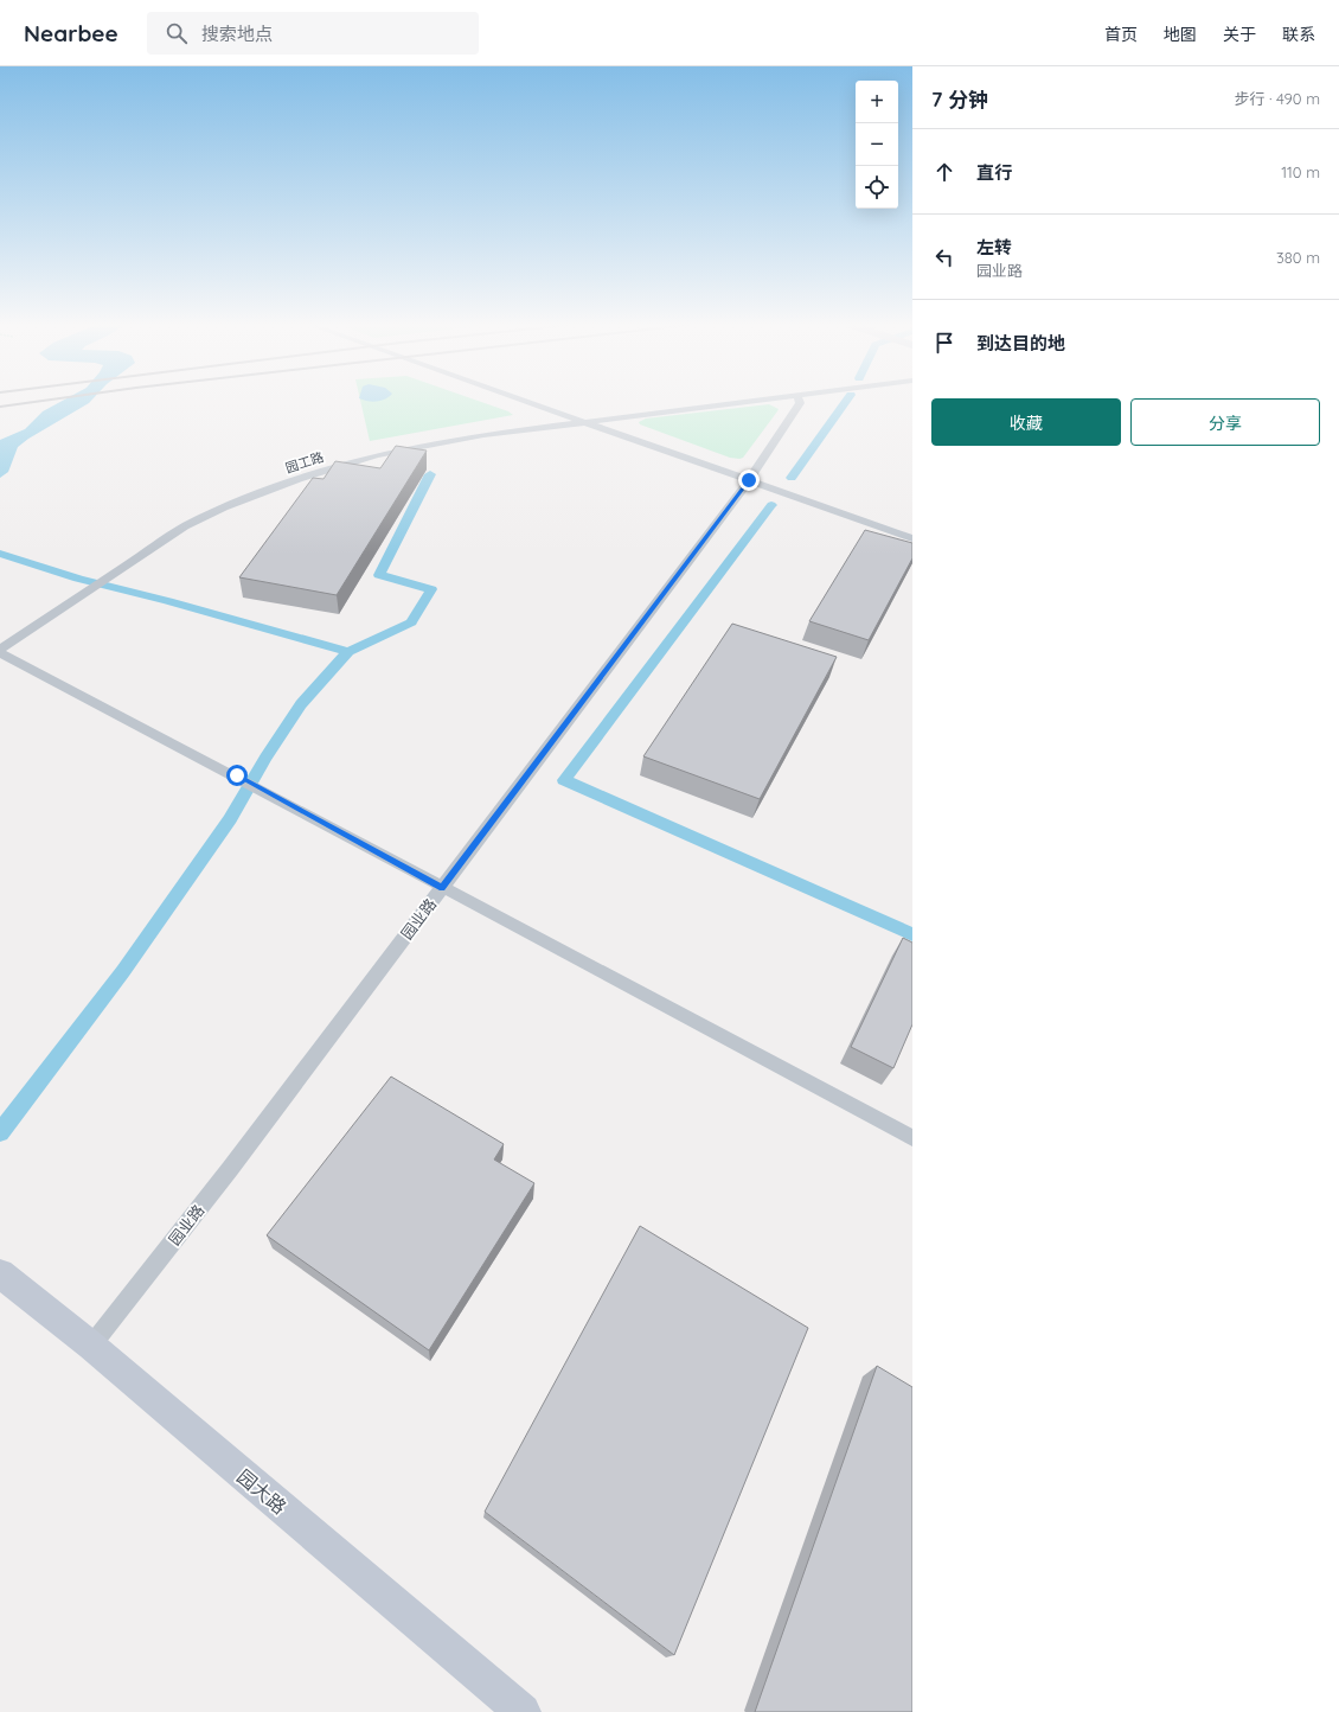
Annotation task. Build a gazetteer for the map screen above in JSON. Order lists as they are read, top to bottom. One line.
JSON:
{"streets":{"street":["园工路","园业路","园大路"]},"crossings":[["园业路","园大路"]],"page":{"header":"Nearbee","search":"搜索地点","nav":["首页","地图","关于","联系"],"heading":["7 分钟","步行 · 490 m"],"map_buttons":["+","−"],"list":[["直行","110 m"],["左转","园业路","380 m"],"到达目的地"],"buttons":["收藏","分享"]}}
